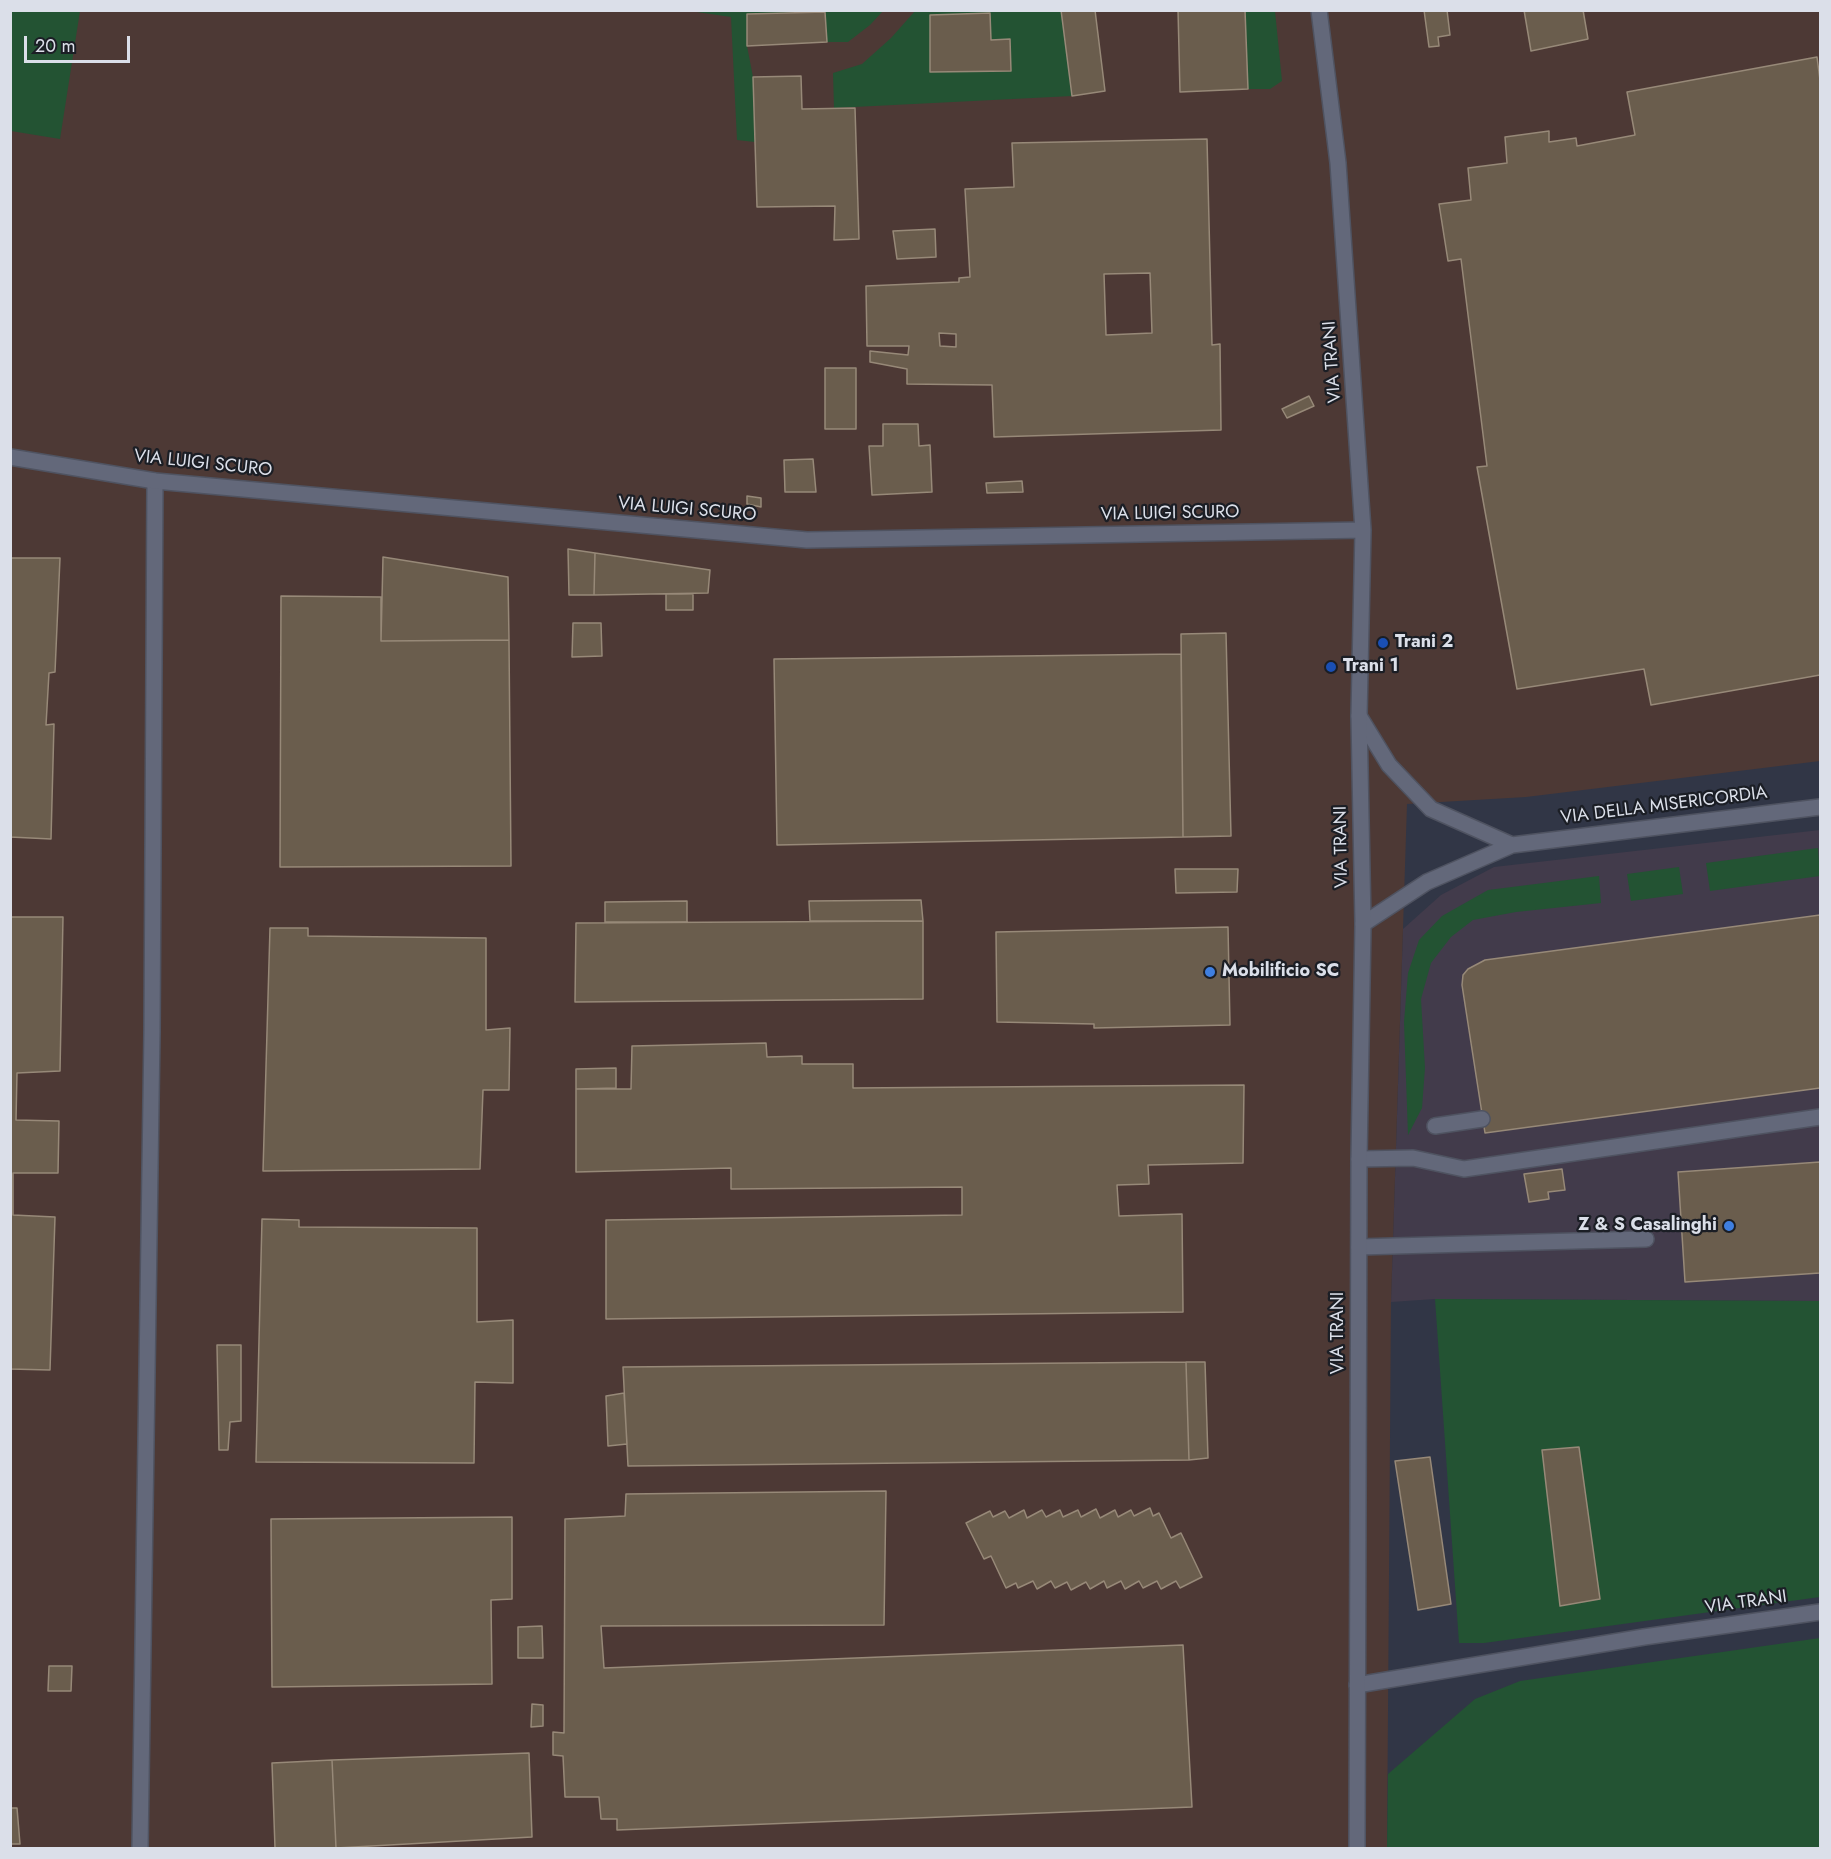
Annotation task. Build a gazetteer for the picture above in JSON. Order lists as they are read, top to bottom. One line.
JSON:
{"streets":{"main road":["VIA TRANI","VIA LUIGI SCURO","VIA DELLA MISERICORDIA"]},"crossings":[["VIA TRANI","VIA LUIGI SCURO"],["VIA TRANI","VIA DELLA MISERICORDIA"]],"places":["Trani 2","Trani 1","Mobilificio SC","Z & S Casalinghi"],"scale_bar":"20 m"}
